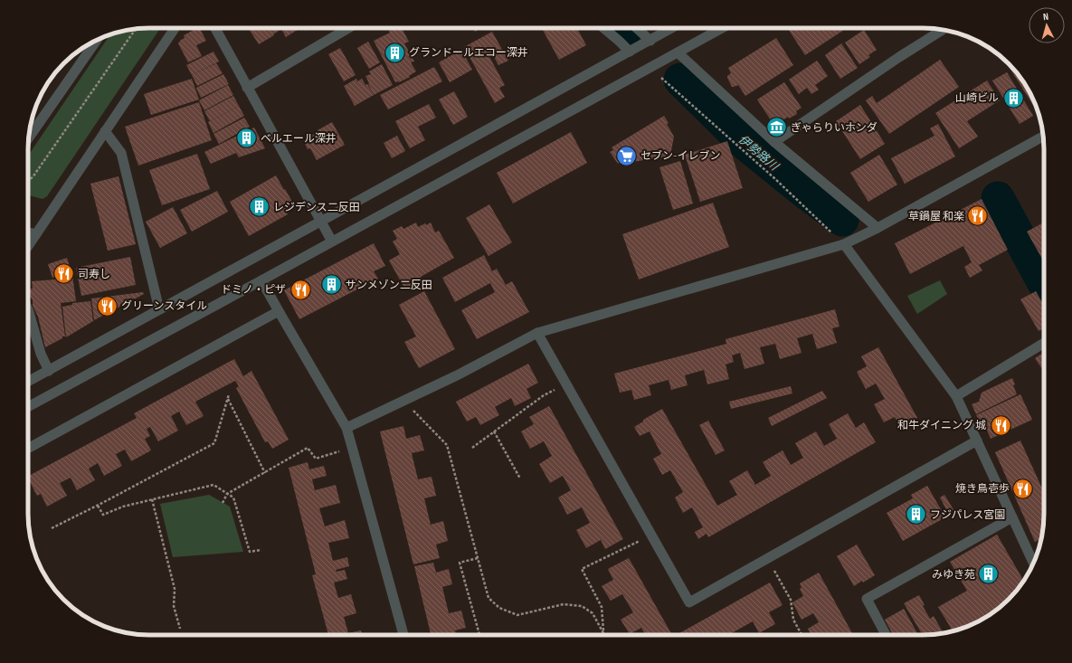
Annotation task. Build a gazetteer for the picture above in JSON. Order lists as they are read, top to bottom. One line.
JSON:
{"water":["伊勢路川"],"places":{"building":["グランドールエコー深井","山崎ビル","ベルエール深井","レジデンス二反田","サンメゾン二反田","フジパレス宮園","みゆき苑"],"museum":["ぎゃらりいホンダ"],"supermarket":["セブン-イレブン"],"restaurant":["草鍋屋 和楽","司寿し","ドミノ・ピザ","グリーンスタイル","和牛ダイニング 城","焼き鳥壱歩"]},"north":"top"}
